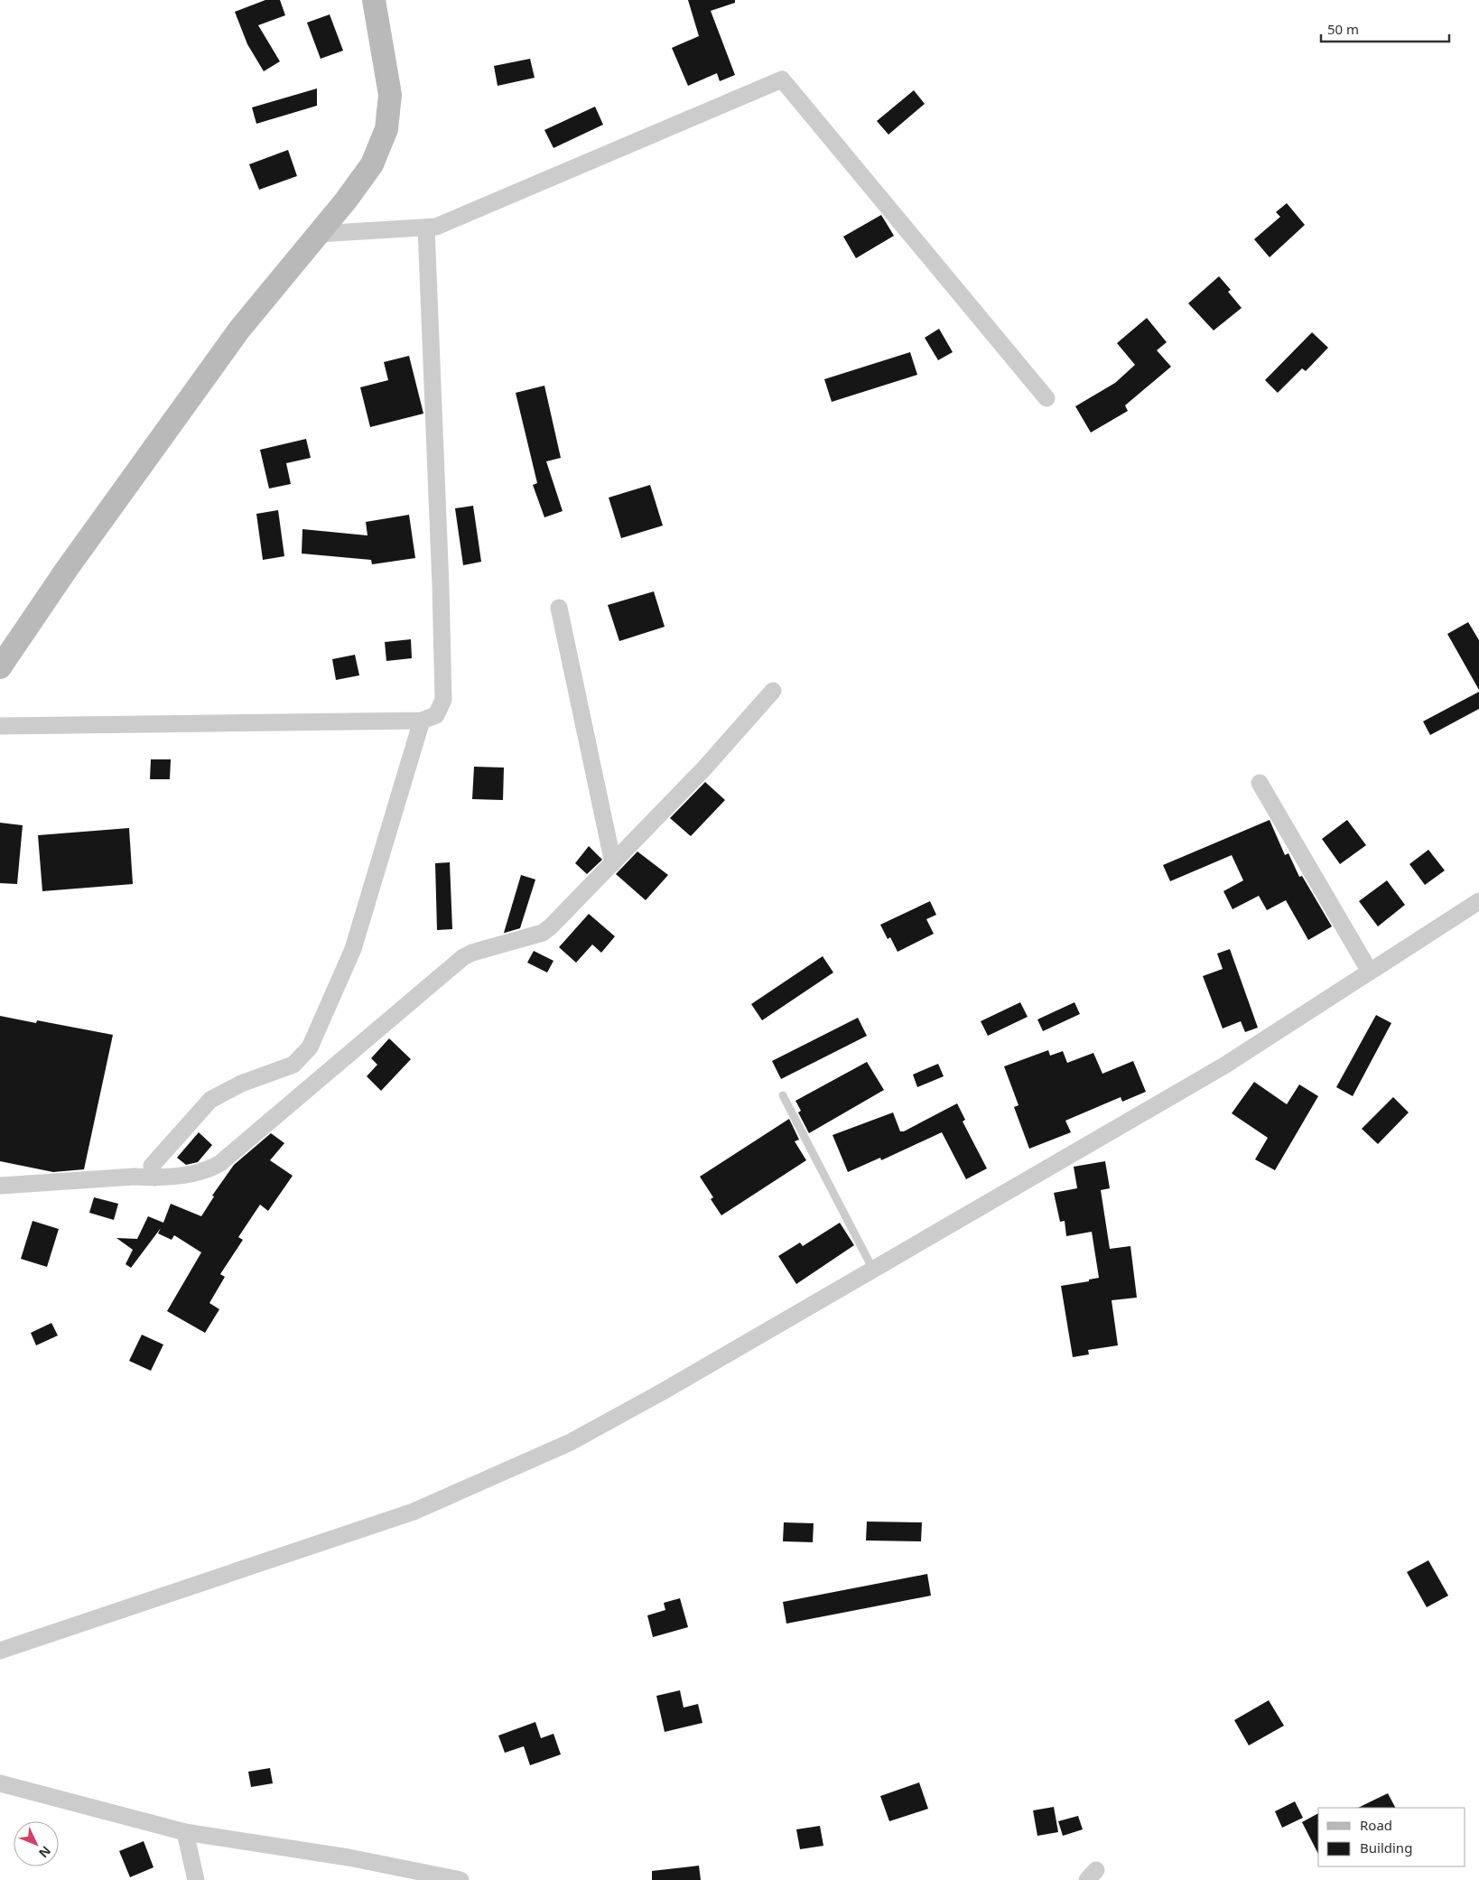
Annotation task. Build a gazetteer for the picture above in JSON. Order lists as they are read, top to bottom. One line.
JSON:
{"legend":["Road","Building"],"scale_bar":"50 m","north":"bottom right"}
